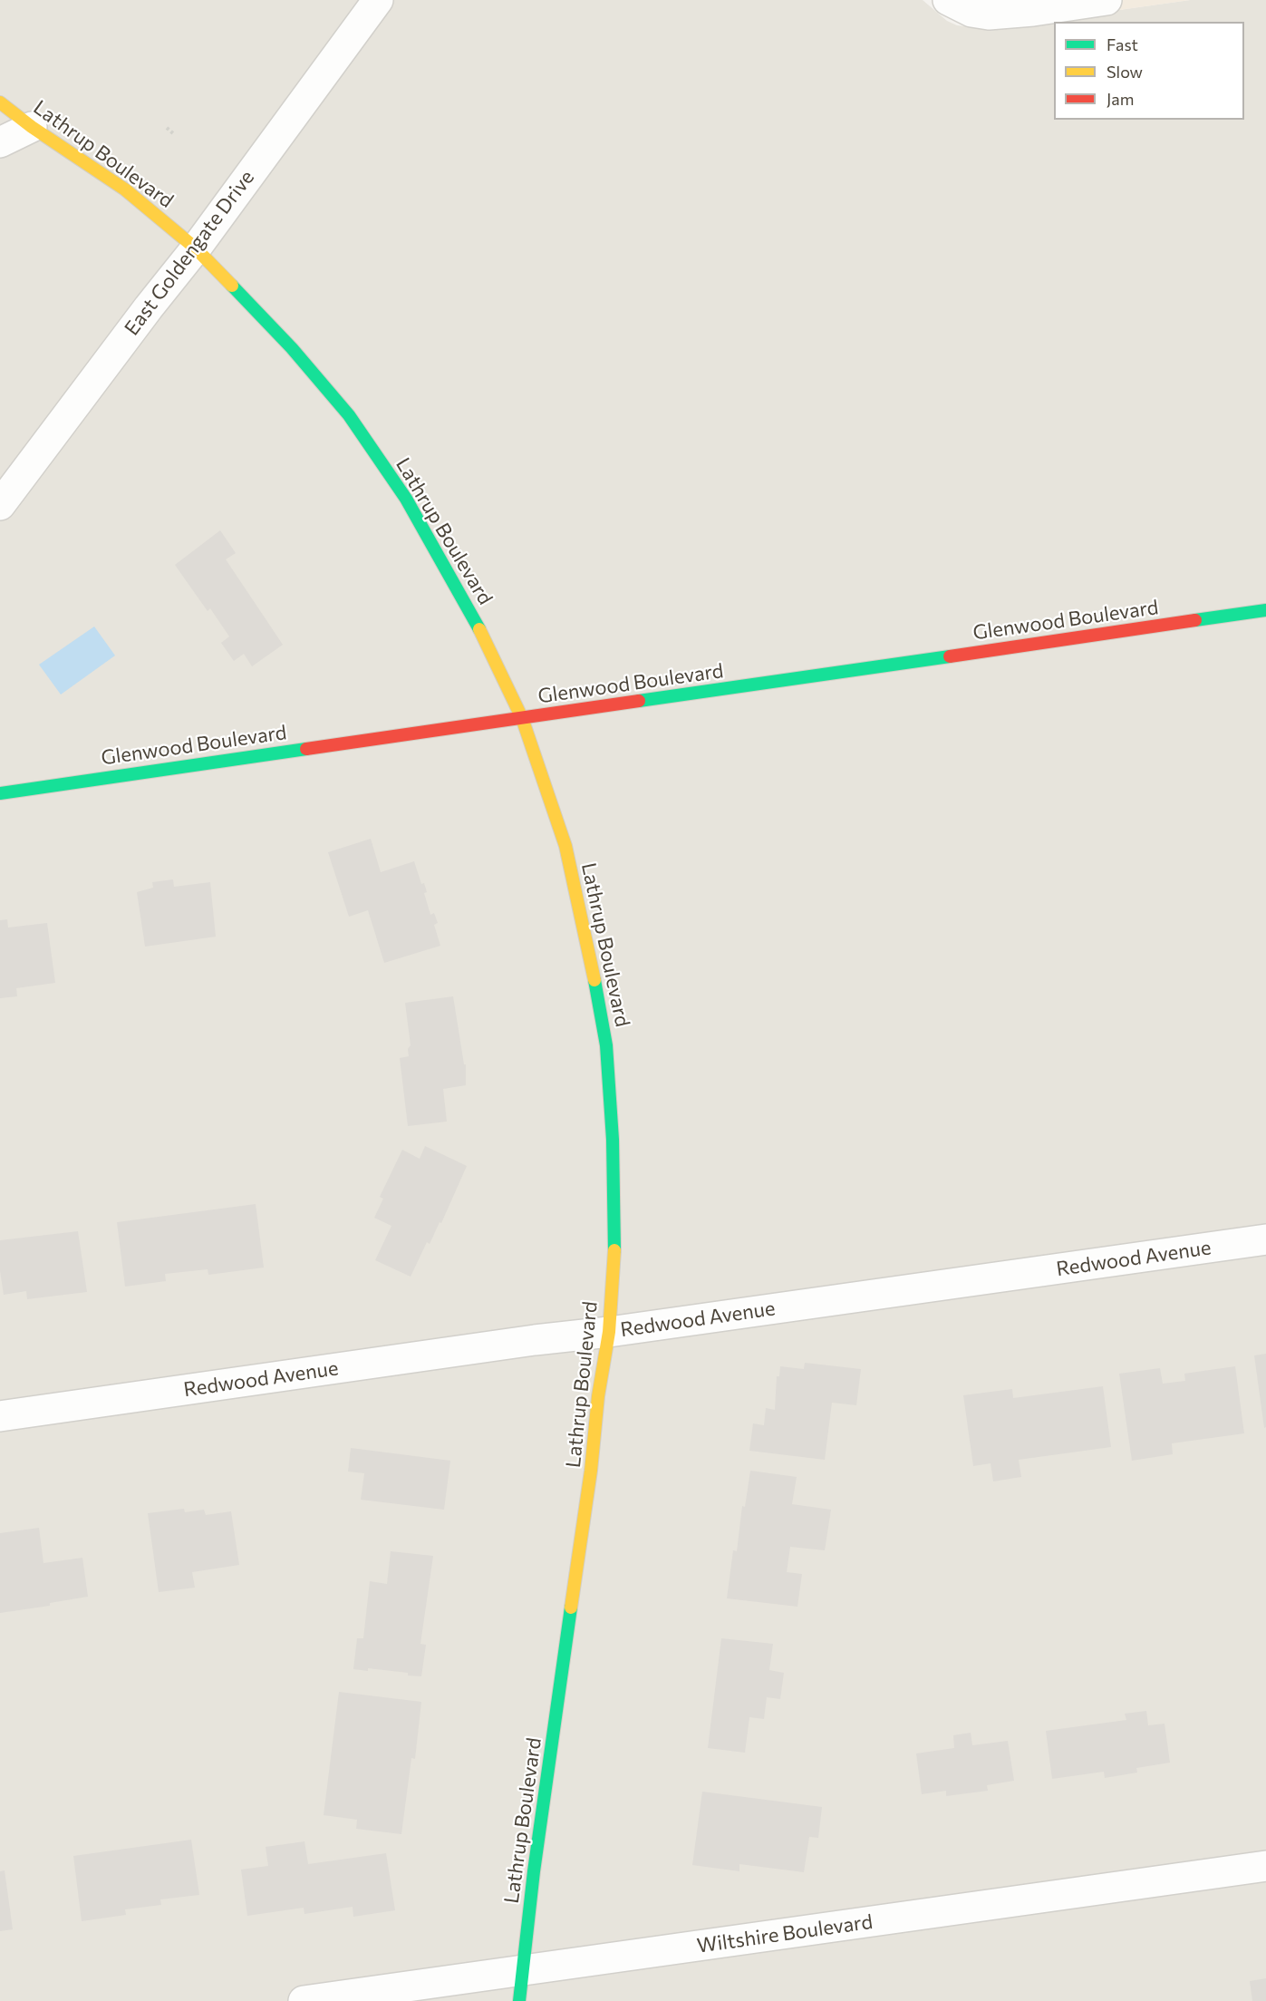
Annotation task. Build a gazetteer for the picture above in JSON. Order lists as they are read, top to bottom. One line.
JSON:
{"streets":{"street":["Lathrup Boulevard","East Goldengate Drive","Glenwood Boulevard","Redwood Avenue","Wiltshire Boulevard"]},"crossings":[["Lathrup Boulevard","East Goldengate Drive"],["Lathrup Boulevard","Glenwood Boulevard"],["Lathrup Boulevard","Redwood Avenue"],["Lathrup Boulevard","Wiltshire Boulevard"]],"legend":["Fast","Slow","Jam"]}
